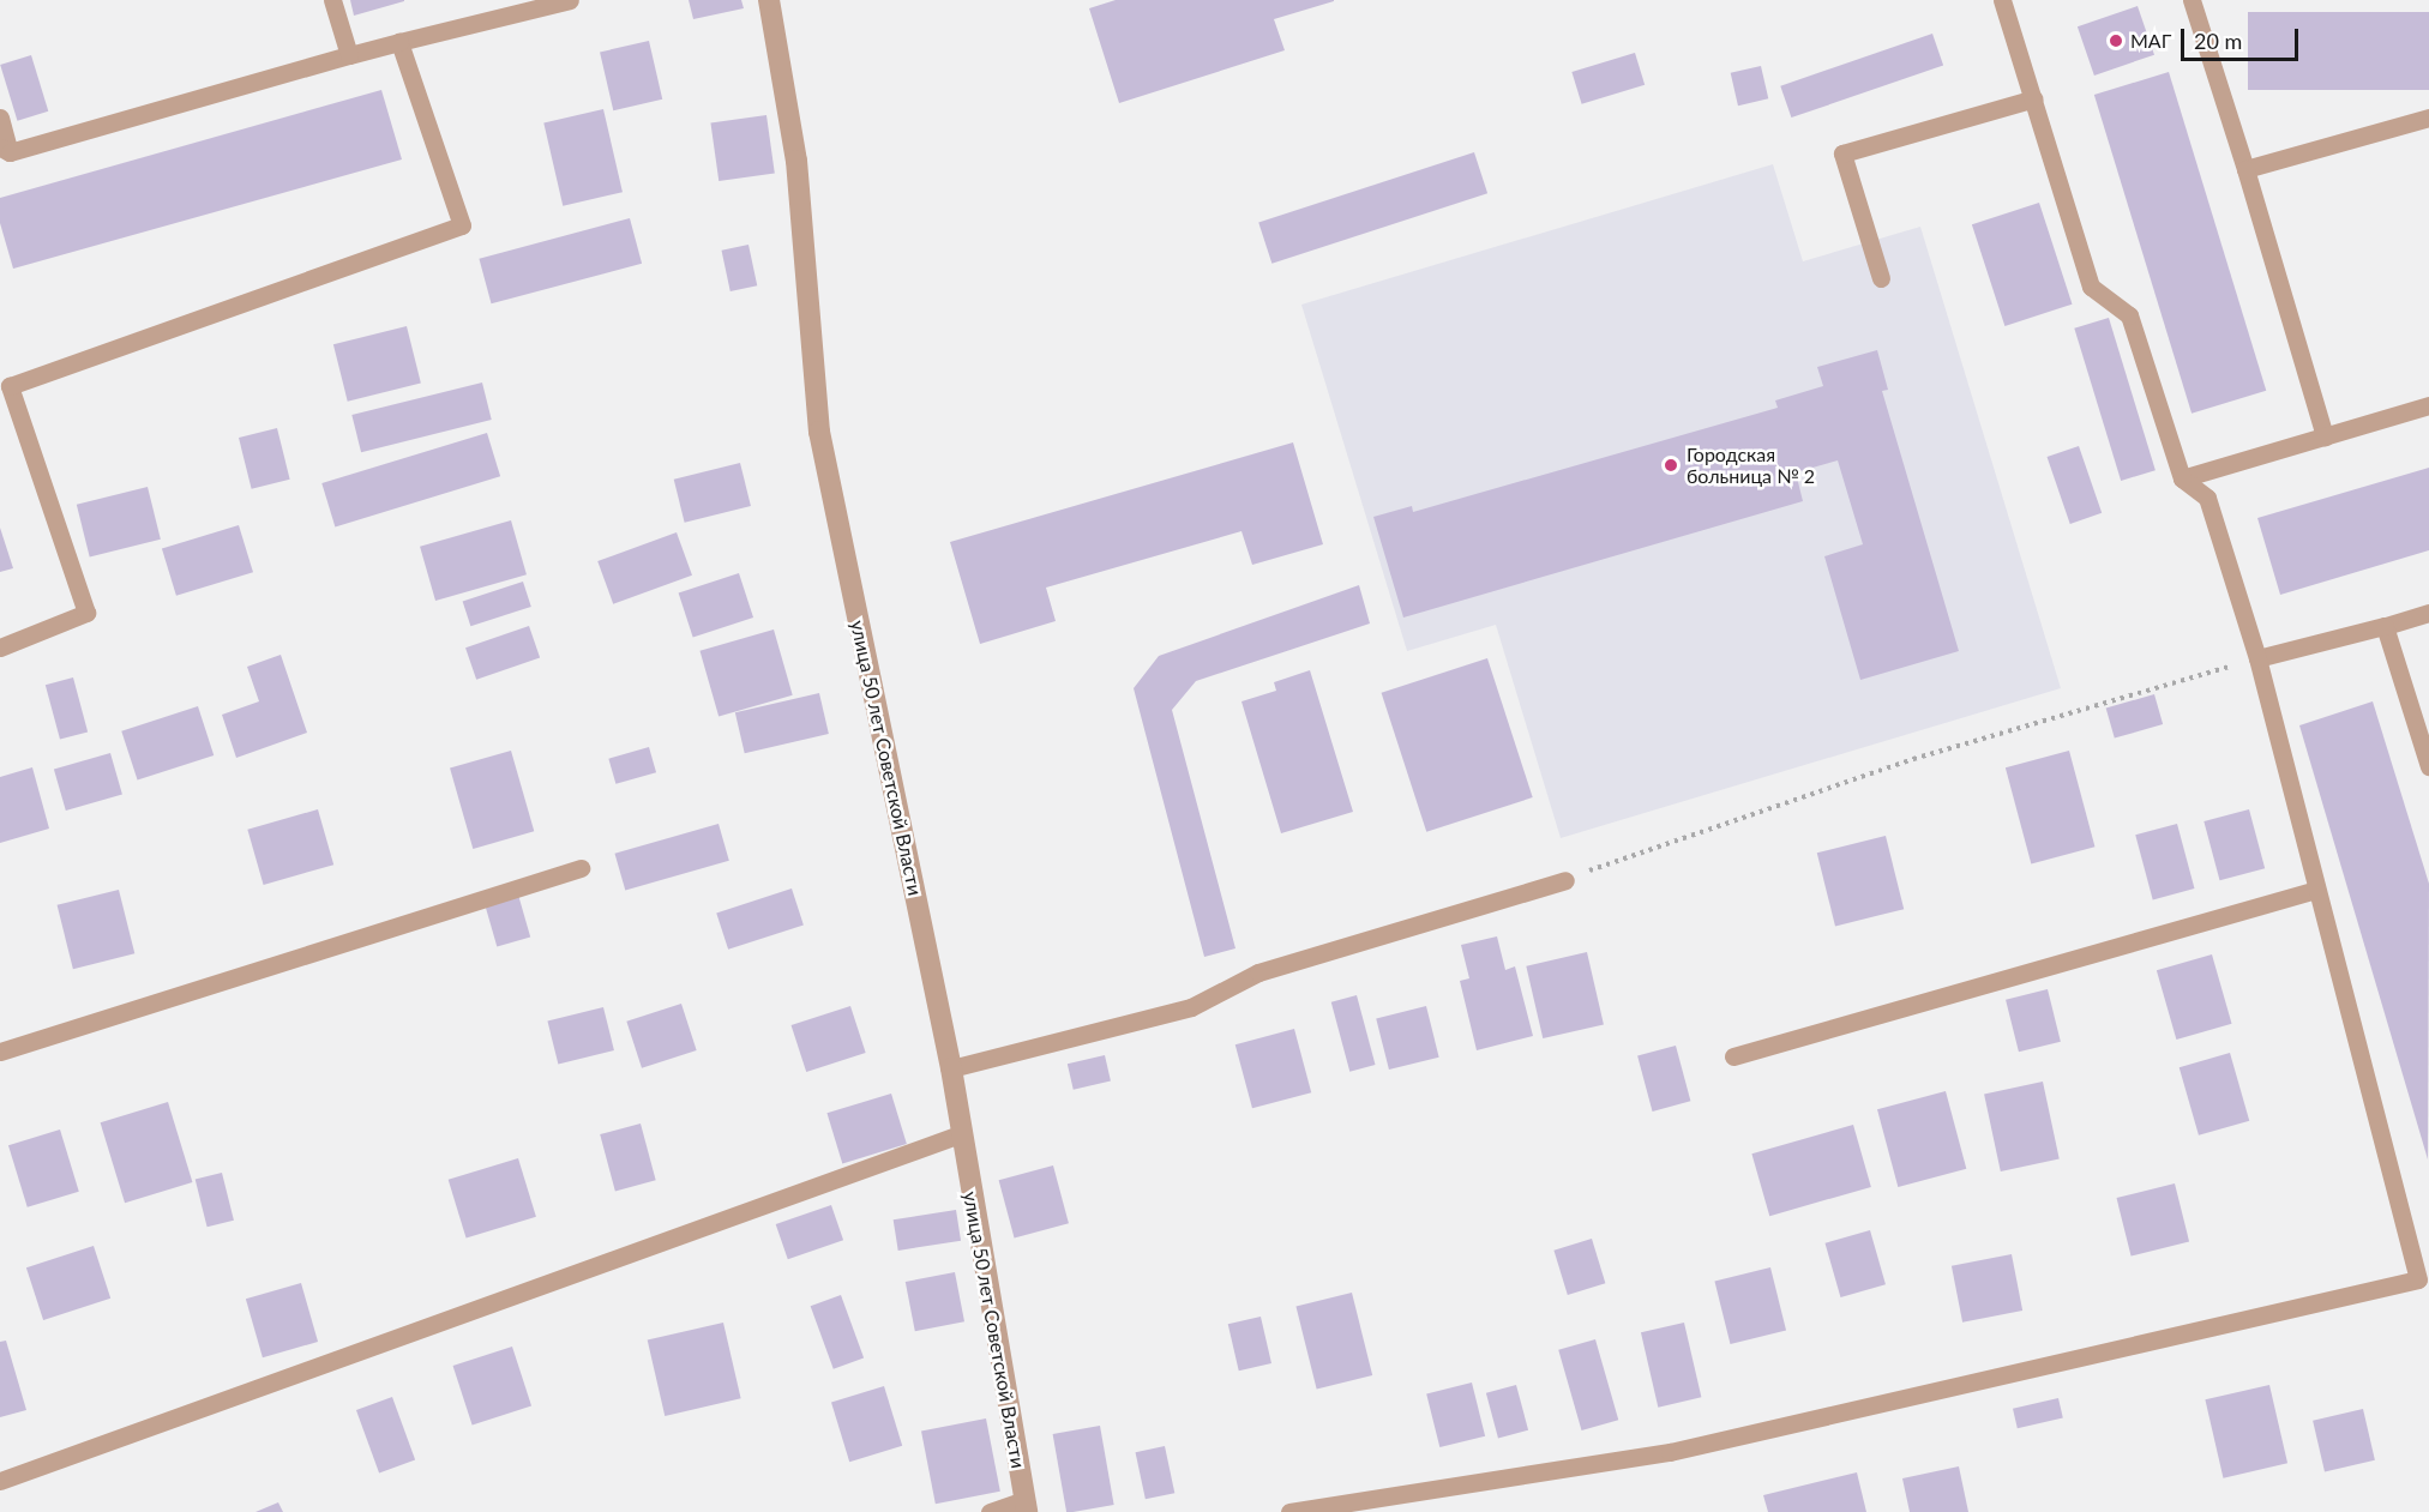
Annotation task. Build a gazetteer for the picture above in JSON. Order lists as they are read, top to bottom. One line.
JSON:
{"streets":{"street":["улица 50 лет Советской Власти"]},"places":["МАГ","Городская больница № 2"],"scale_bar":"20 m"}
